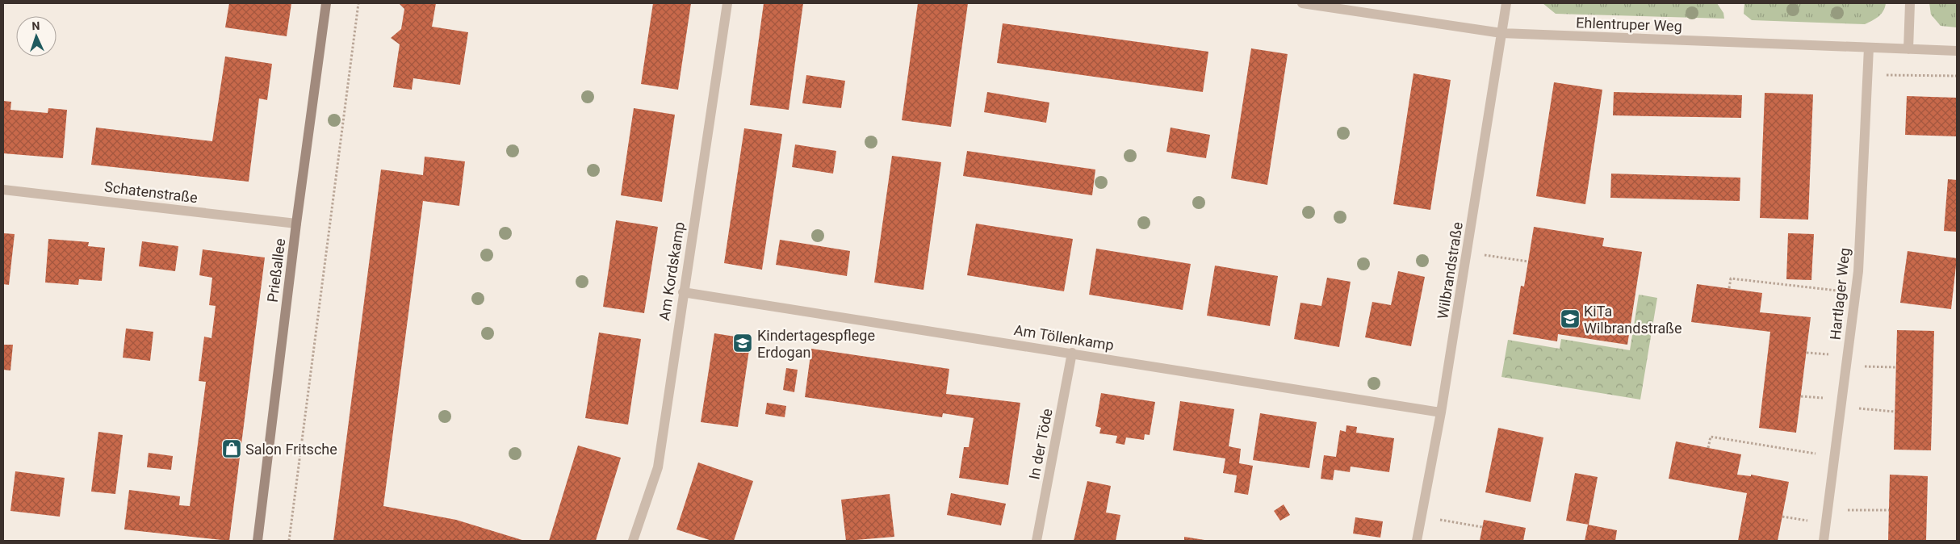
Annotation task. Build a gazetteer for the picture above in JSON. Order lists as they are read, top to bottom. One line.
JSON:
{"streets":{"street":["Ehlentruper Weg","Schatenstraße","Prießallee","Wilbrandstraße","Am Kordskamp","Hartlager Weg","Am Töllenkamp","In der Töde"]},"crossings":[["Ehlentruper Weg","Wilbrandstraße"],["Ehlentruper Weg","Hartlager Weg"],["Schatenstraße","Prießallee"],["Wilbrandstraße","Am Töllenkamp"],["Am Kordskamp","Am Töllenkamp"],["Am Töllenkamp","In der Töde"]],"places":{"school or university":["KiTa Wilbrandstraße","Kindertagespflege Erdogan"],"shop":["Salon Fritsche"]},"north":"top"}
